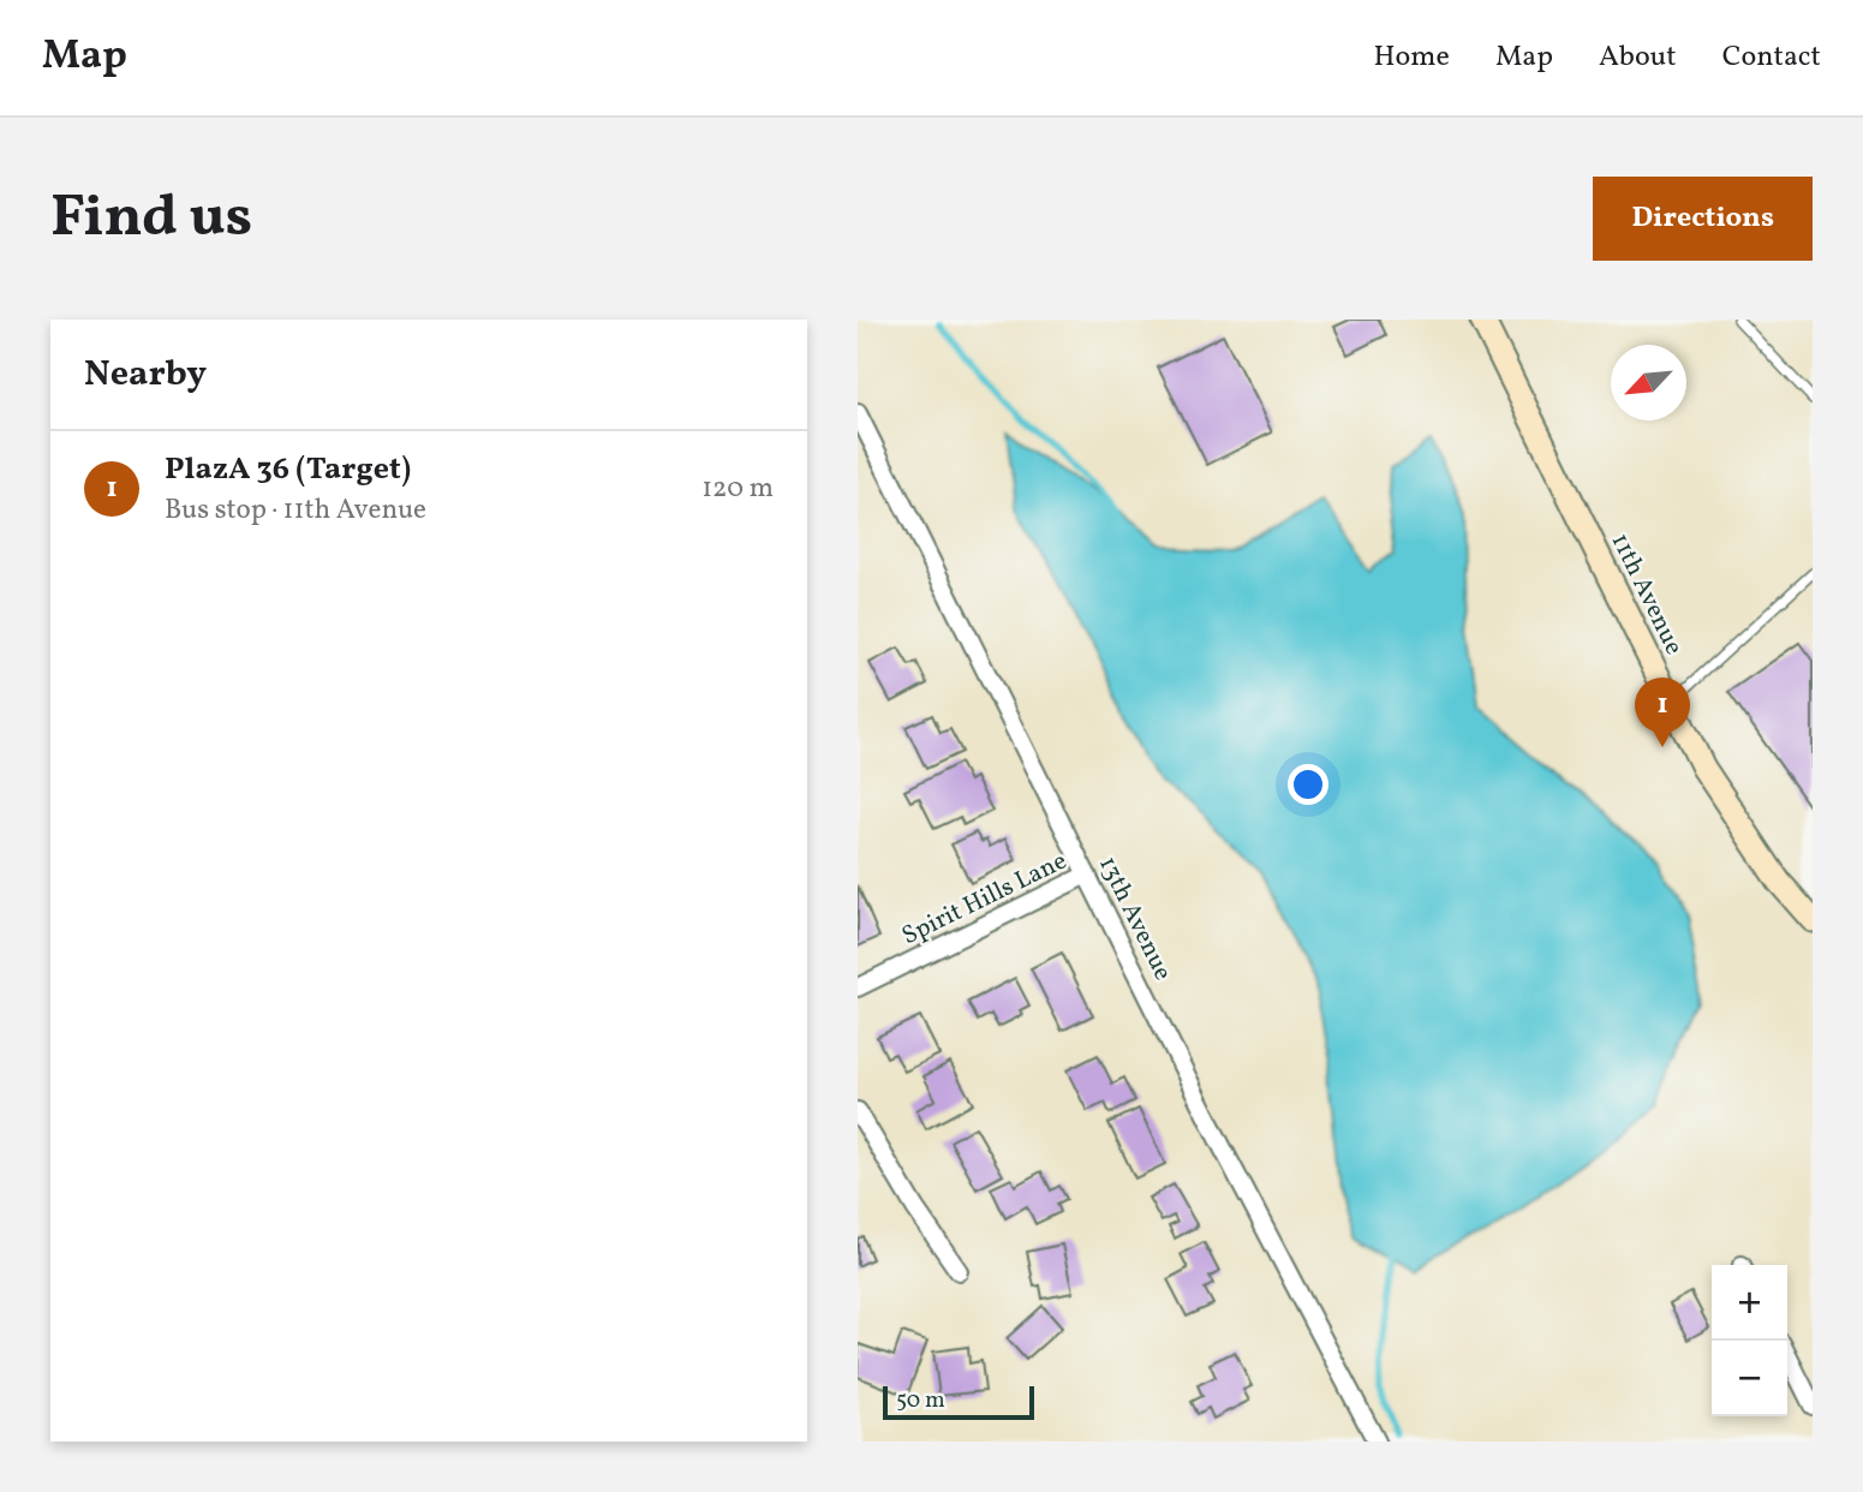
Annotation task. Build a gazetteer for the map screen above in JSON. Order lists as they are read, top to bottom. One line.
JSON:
{"streets":{"street":["11th Avenue","Spirit Hills Lane","13th Avenue"]},"crossings":[["Spirit Hills Lane","13th Avenue"]],"scale_bar":"50 m","north":"bottom left","page":{"header":"Map","nav":["Home","Map","About","Contact"],"buttons":"Directions","title":"Find us","heading":"Nearby","list":[{"mark":"1","name":"PlazA 36 (Target)","note":"Bus stop · 11th Avenue","value":"120 m"}],"pins":"1","map_buttons":["+","−"],"scale":"50 m"}}
